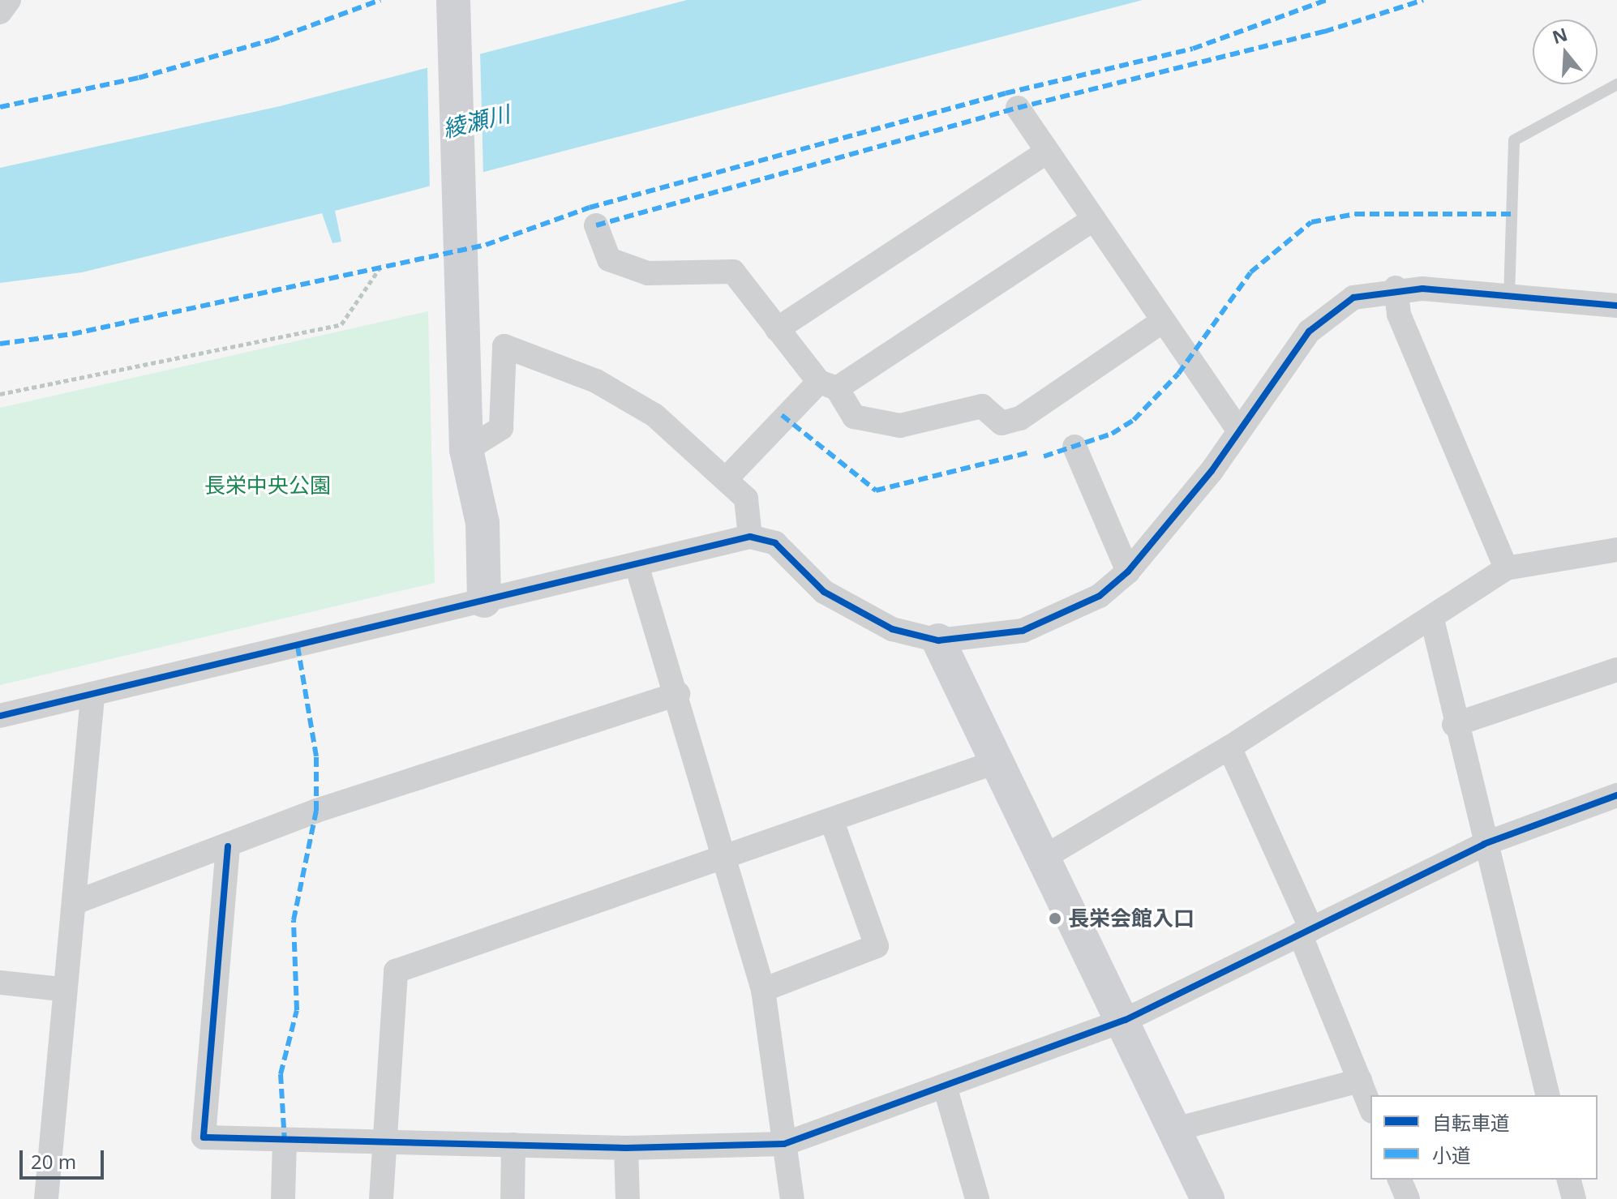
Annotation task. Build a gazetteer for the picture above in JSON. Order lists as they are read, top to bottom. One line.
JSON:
{"water":["綾瀬川"],"parks":["長栄中央公園"],"places":["長栄会館入口"],"legend":["自転車道","小道"],"scale_bar":"20 m","north":"top"}
